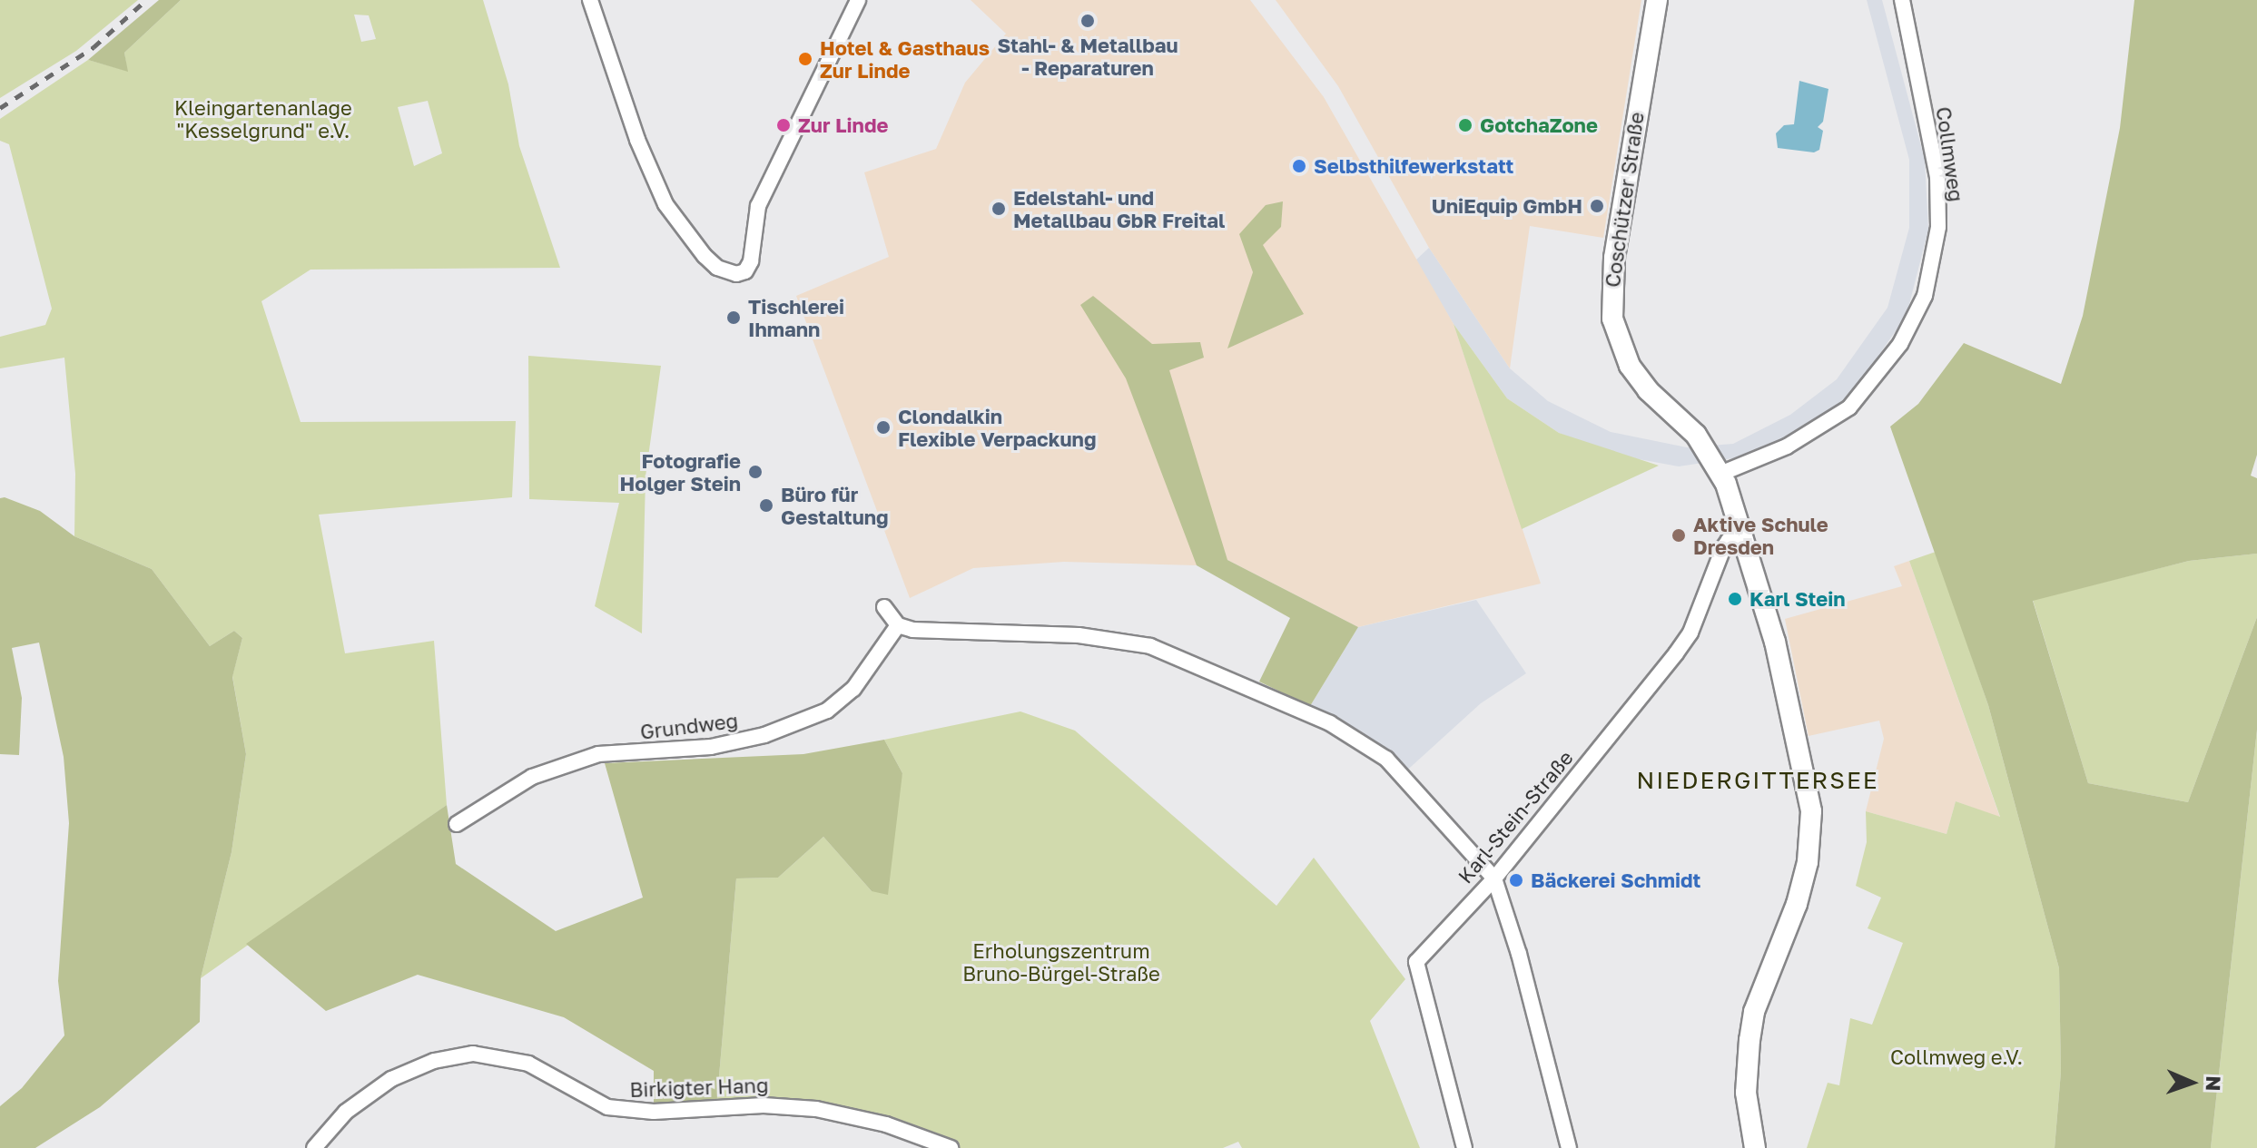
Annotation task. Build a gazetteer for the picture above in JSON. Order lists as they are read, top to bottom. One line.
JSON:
{"streets":{"street":["Collmweg","Coschützer Straße","Grundweg","Karl-Stein-Straße","Birkigter Hang"]},"crossings":[["Collmweg","Coschützer Straße"],["Coschützer Straße","Karl-Stein-Straße"]],"districts":["NIEDERGITTERSEE"],"parks":["Kleingartenanlage \"Kesselgrund\" e.V.","Erholungszentrum Bruno-Bürgel-Straße","Collmweg e.V."],"places":["Stahl- & Metallbau - Reparaturen","Hotel & Gasthaus Zur Linde","Zur Linde","GotchaZone","Selbsthilfewerkstatt","UniEquip GmbH","Edelstahl- und Metallbau GbR Freital","Tischlerei Ihmann","Clondalkin Flexible Verpackung","Fotografie Holger Stein","Büro für Gestaltung","Aktive Schule Dresden","Karl Stein","Bäckerei Schmidt"],"north":"right"}
